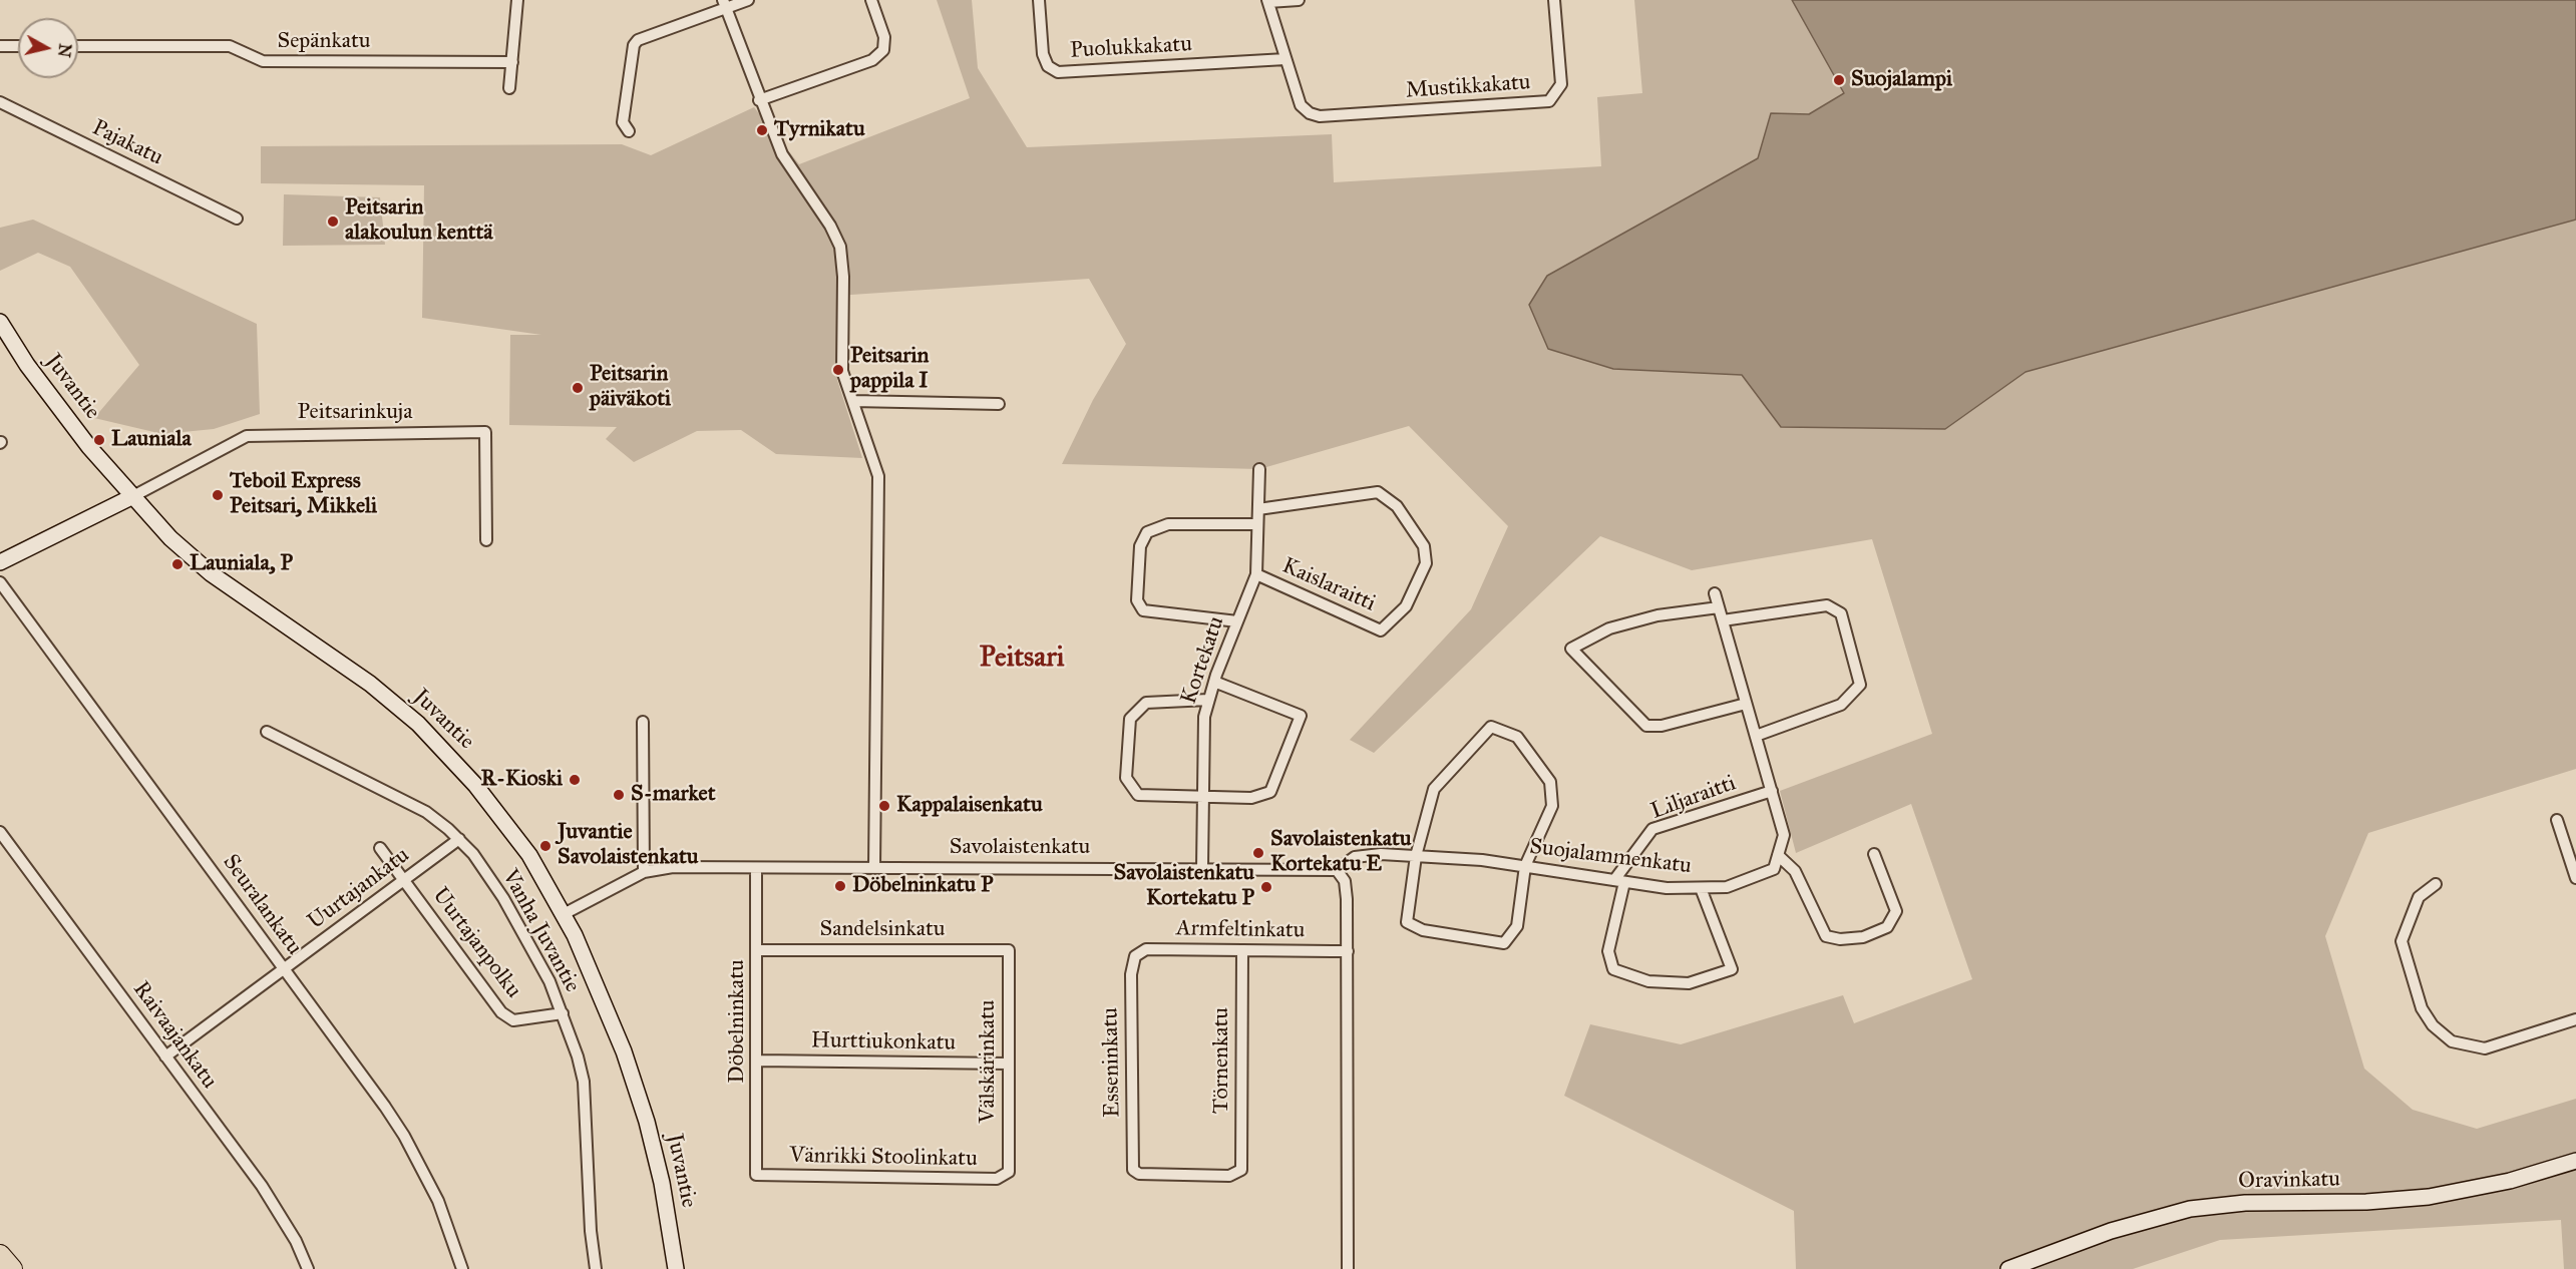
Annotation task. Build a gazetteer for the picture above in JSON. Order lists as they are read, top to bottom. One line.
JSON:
{"streets":{"main road":["Juvantie","Oravinkatu"],"street":["Sepänkatu","Puolukkakatu","Mustikkakatu","Pajakatu","Peitsarinkuja","Kaislaraitti","Kortekatu","Liljaraitti","Savolaistenkatu","Suojalammenkatu","Uurtajankatu","Seuralankatu","Sandelsinkatu","Armfeltinkatu","Vanha Juvantie","Uurtajanpolku","Döbelninkatu","Raivaajankatu","Hurttiukonkatu","Törnenkatu","Välskärinkatu","Esseninkatu","Vänrikki Stoolinkatu"]},"crossings":[["Puolukkakatu","Mustikkakatu"],["Juvantie","Peitsarinkuja"],["Juvantie","Savolaistenkatu"],["Kaislaraitti","Kortekatu"],["Kortekatu","Savolaistenkatu"],["Liljaraitti","Suojalammenkatu"],["Savolaistenkatu","Suojalammenkatu"],["Savolaistenkatu","Döbelninkatu"],["Uurtajankatu","Seuralankatu"],["Uurtajankatu","Vanha Juvantie"],["Uurtajankatu","Uurtajanpolku"],["Uurtajankatu","Raivaajankatu"],["Sandelsinkatu","Döbelninkatu"],["Sandelsinkatu","Välskärinkatu"],["Armfeltinkatu","Törnenkatu"],["Armfeltinkatu","Esseninkatu"],["Vanha Juvantie","Uurtajanpolku"],["Döbelninkatu","Hurttiukonkatu"],["Döbelninkatu","Vänrikki Stoolinkatu"],["Hurttiukonkatu","Välskärinkatu"],["Törnenkatu","Esseninkatu"],["Välskärinkatu","Vänrikki Stoolinkatu"]],"districts":["Peitsari"],"places":["Suojalampi","Tyrnikatu","Peitsarin alakoulun kenttä","Peitsarin pappila I","Peitsarin päiväkoti","Launiala","Teboil Express Peitsari, Mikkeli","Launiala, P","R-Kioski","S-market","Kappalaisenkatu","Juvantie Savolaistenkatu","Savolaistenkatu Kortekatu E","Döbelninkatu P","Savolaistenkatu Kortekatu P"],"north":"right"}
